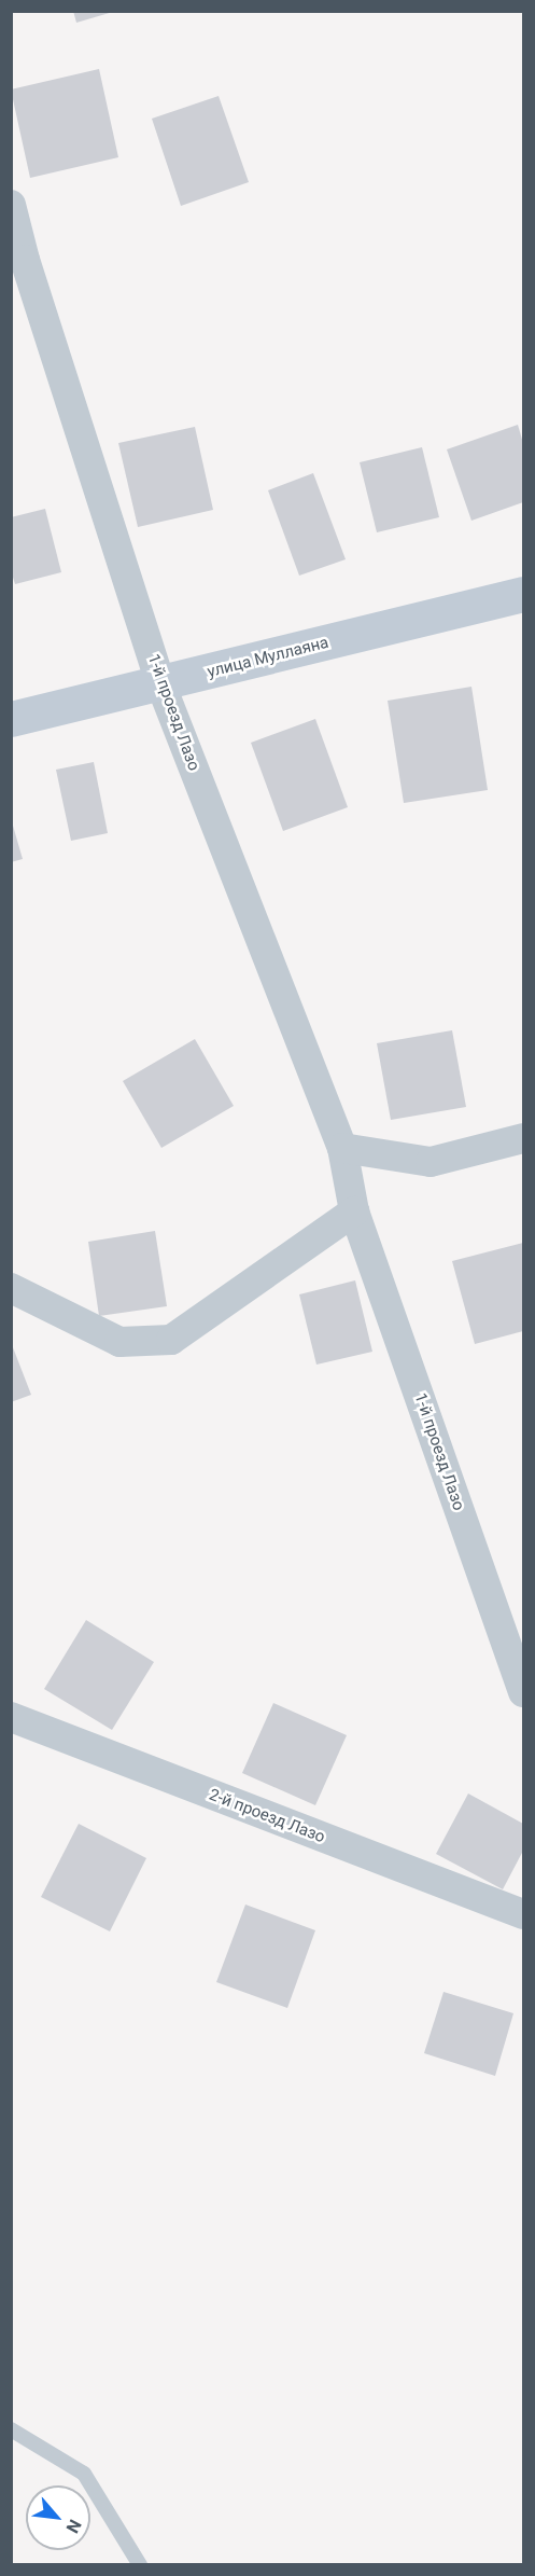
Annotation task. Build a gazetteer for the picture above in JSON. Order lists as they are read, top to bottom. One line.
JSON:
{"streets":{"main road":["улица Муллаяна"],"street":["1-й проезд Лазо","2-й проезд Лазо"]},"crossings":[["улица Муллаяна","1-й проезд Лазо"]],"north":"bottom right"}
